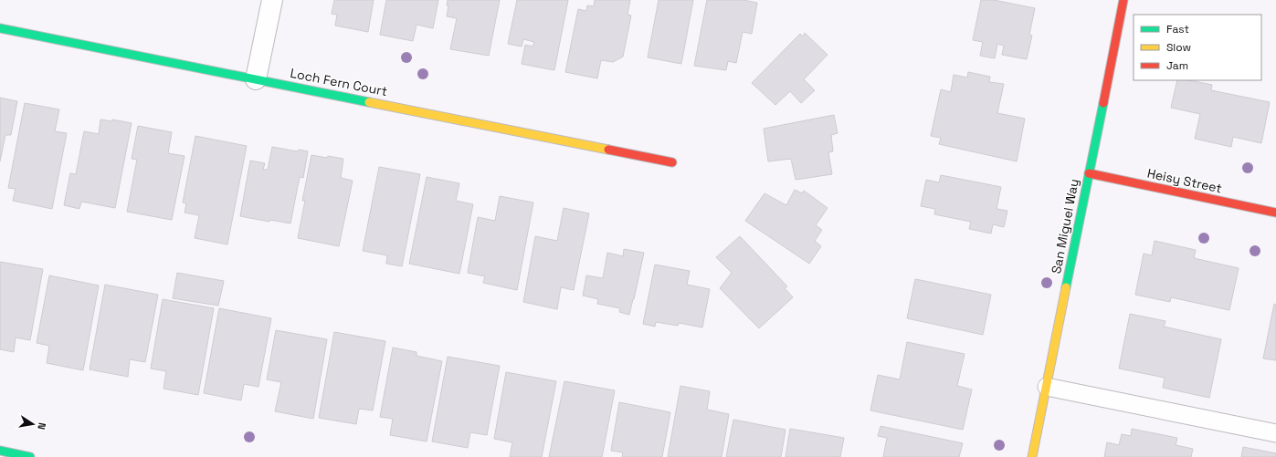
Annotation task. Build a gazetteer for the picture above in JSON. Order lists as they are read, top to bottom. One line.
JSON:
{"streets":{"street":["Loch Fern Court","Heisy Street","San Miguel Way"]},"crossings":[["Heisy Street","San Miguel Way"]],"legend":["Fast","Slow","Jam"],"north":"right"}
